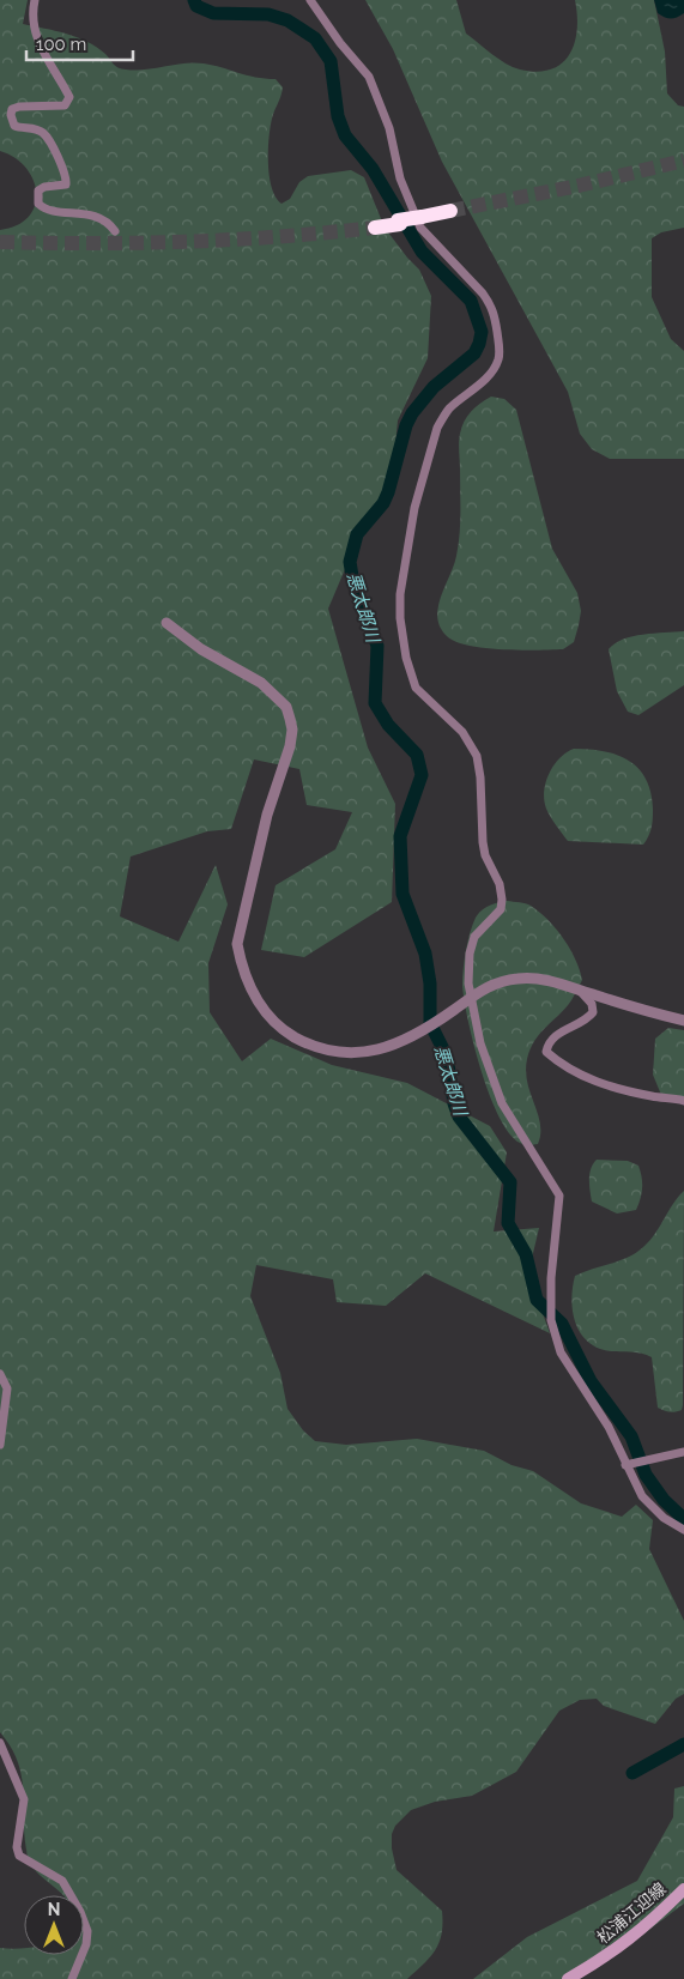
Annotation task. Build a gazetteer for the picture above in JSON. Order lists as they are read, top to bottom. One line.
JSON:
{"streets":{"main road":["松浦江迎線"]},"water":["悪太郎川"],"scale_bar":"100 m","north":"top"}
